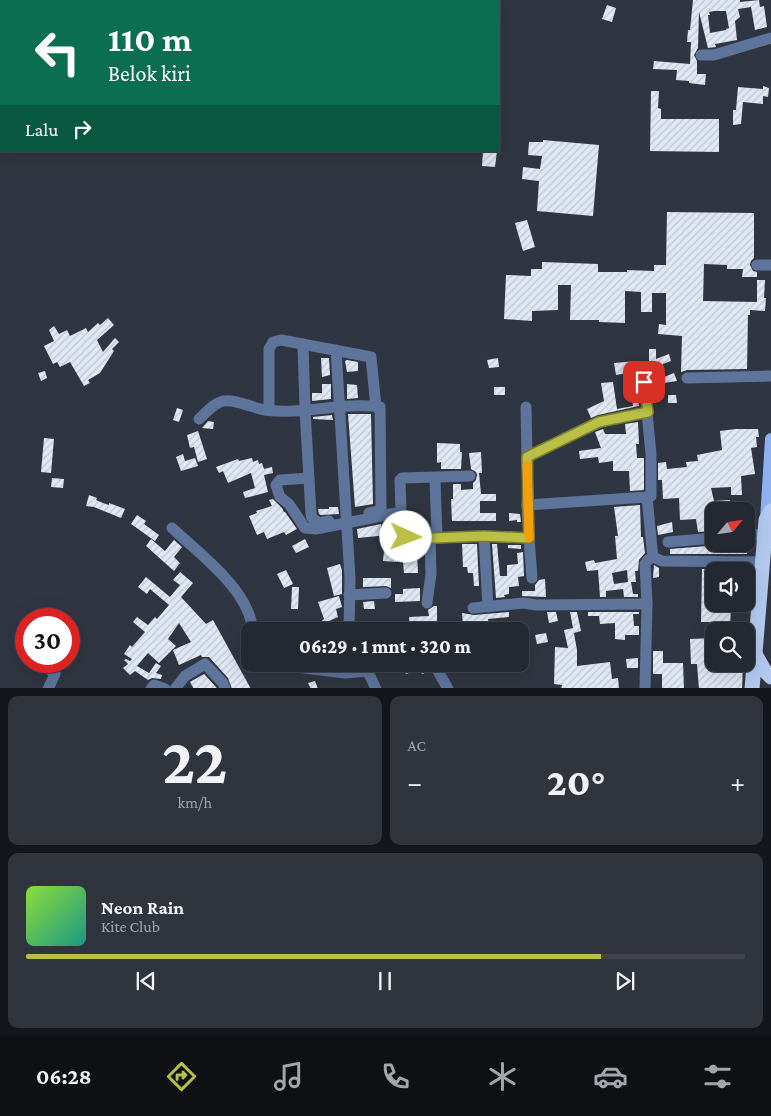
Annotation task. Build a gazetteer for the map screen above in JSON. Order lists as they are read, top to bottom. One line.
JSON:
{"north":"top right","page":{"turn":["110 m","Belok kiri"],"then":"Lalu","limit":"30","trip":"06:29 · 1 mnt · 320 m","tile":[["22","km/h"],"AC"],"heat":["−","20°","+"],"song":["Neon Rain","Kite Club"],"tabs":"06:28"}}
